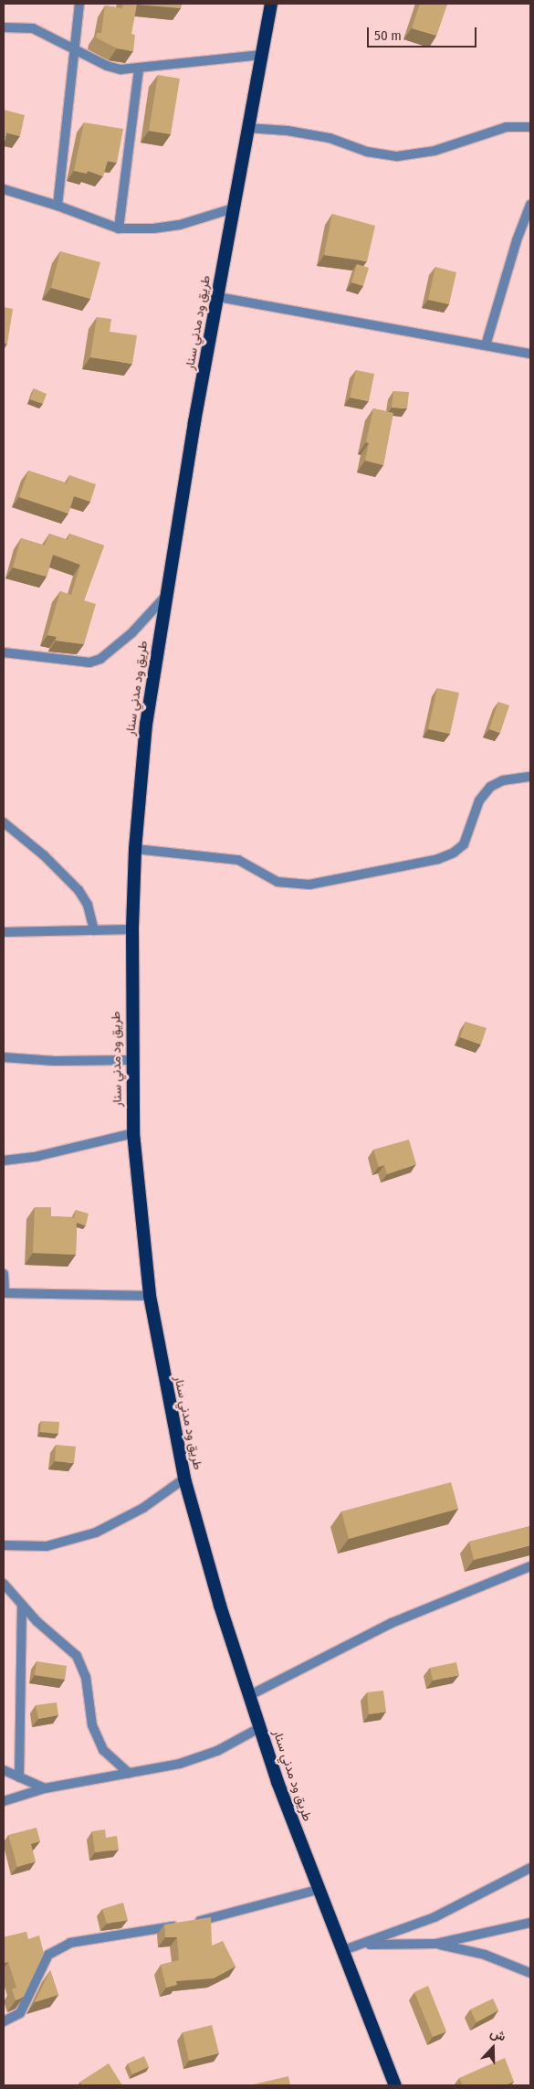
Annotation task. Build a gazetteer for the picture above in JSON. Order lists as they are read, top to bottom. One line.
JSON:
{"streets":{"highway":["طريق ود مدني سنار"]},"scale_bar":"50 m","north":"top"}
